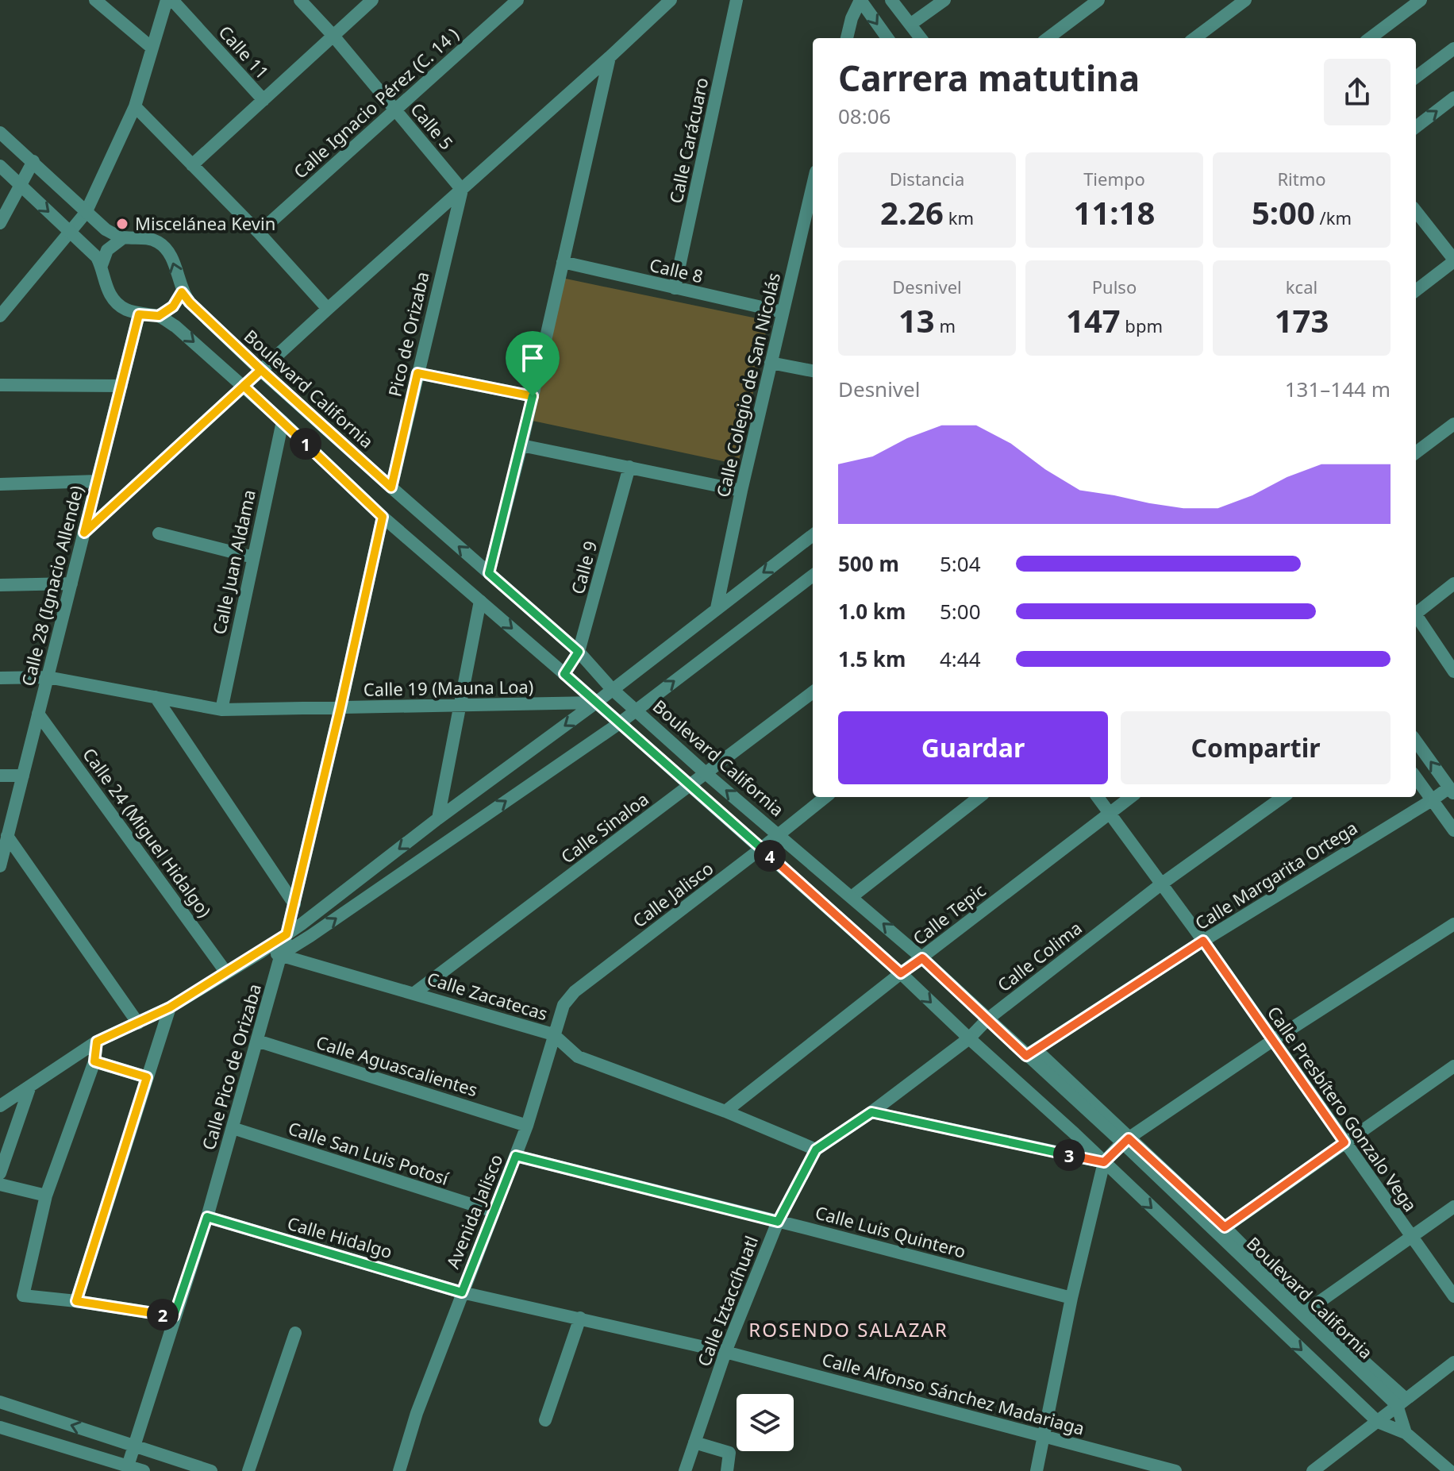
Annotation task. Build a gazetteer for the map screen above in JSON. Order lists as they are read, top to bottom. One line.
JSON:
{"streets":{"street":["Calle 11","Calle Ignacio Pérez (C. 14 )","Calle 5","Calle Carácuaro","Calle 8","Pico de Orizaba","Calle Colegio de San Nicolás","Boulevard California","Calle Juan Aldama","Calle 9","Calle 28 (Ignacio Allende)","Calle 19 (Mauna Loa)","Calle Sinaloa","Calle 24 (Miguel Hidalgo)","Calle Margarita Ortega","Calle Jalisco","Calle Tepic","Calle Colima","Calle Zacatecas","Calle Aguascalientes","Calle Pico de Orizaba","Calle Presbítero Gonzalo Vega","Calle San Luis Potosí","Avenida Jalisco","Calle Luis Quintero","Calle Hidalgo","Calle Iztaccíhuatl","Calle Alfonso Sánchez Madariaga"]},"crossings":[["Calle Ignacio Pérez (C. 14 )","Calle 5"],["Calle 5","Pico de Orizaba"],["Calle Carácuaro","Calle 8"],["Calle 8","Calle Colegio de San Nicolás"],["Pico de Orizaba","Boulevard California"],["Boulevard California","Calle 9"],["Boulevard California","Calle 28 (Ignacio Allende)"],["Boulevard California","Calle Sinaloa"],["Boulevard California","Calle Margarita Ortega"],["Boulevard California","Calle Jalisco"],["Boulevard California","Calle Tepic"],["Boulevard California","Calle Colima"],["Calle Juan Aldama","Calle 19 (Mauna Loa)"],["Calle 28 (Ignacio Allende)","Calle 19 (Mauna Loa)"],["Calle 28 (Ignacio Allende)","Calle 24 (Miguel Hidalgo)"],["Calle 19 (Mauna Loa)","Calle Pico de Orizaba"],["Calle Sinaloa","Calle Zacatecas"],["Calle Margarita Ortega","Calle Presbítero Gonzalo Vega"],["Calle Jalisco","Calle Zacatecas"],["Calle Jalisco","Avenida Jalisco"],["Calle Tepic","Calle Zacatecas"],["Calle Tepic","Calle Presbítero Gonzalo Vega"],["Calle Colima","Calle Zacatecas"],["Calle Colima","Calle Presbítero Gonzalo Vega"],["Calle Colima","Calle Iztaccíhuatl"],["Calle Zacatecas","Calle Pico de Orizaba"],["Calle Zacatecas","Avenida Jalisco"],["Calle Zacatecas","Calle Iztaccíhuatl"],["Calle Aguascalientes","Calle Pico de Orizaba"],["Calle Aguascalientes","Avenida Jalisco"],["Calle Pico de Orizaba","Calle San Luis Potosí"],["Calle Pico de Orizaba","Calle Hidalgo"],["Calle San Luis Potosí","Avenida Jalisco"],["Avenida Jalisco","Calle Luis Quintero"],["Avenida Jalisco","Calle Hidalgo"],["Avenida Jalisco","Calle Alfonso Sánchez Madariaga"],["Calle Luis Quintero","Calle Iztaccíhuatl"],["Calle Hidalgo","Calle Alfonso Sánchez Madariaga"],["Calle Iztaccíhuatl","Calle Alfonso Sánchez Madariaga"]],"districts":["ROSENDO SALAZAR"],"places":["Miscelánea Kevin"],"page":{"heading":["Carrera matutina","08:06"],"stats":[["Distancia","2.26 km"],["Tiempo","11:18"],["Ritmo","5:00 /km"],["Desnivel","13 m"],["Pulso","147 bpm"],["kcal","173"]],"chart":["Desnivel","131–144 m"],"pins":["1","4","3","2"],"list":[{"name":"500 m","note":"5:04"},{"name":"1.0 km","note":"5:00"},{"name":"1.5 km","note":"4:44"}],"buttons":["Guardar","Compartir"]}}
